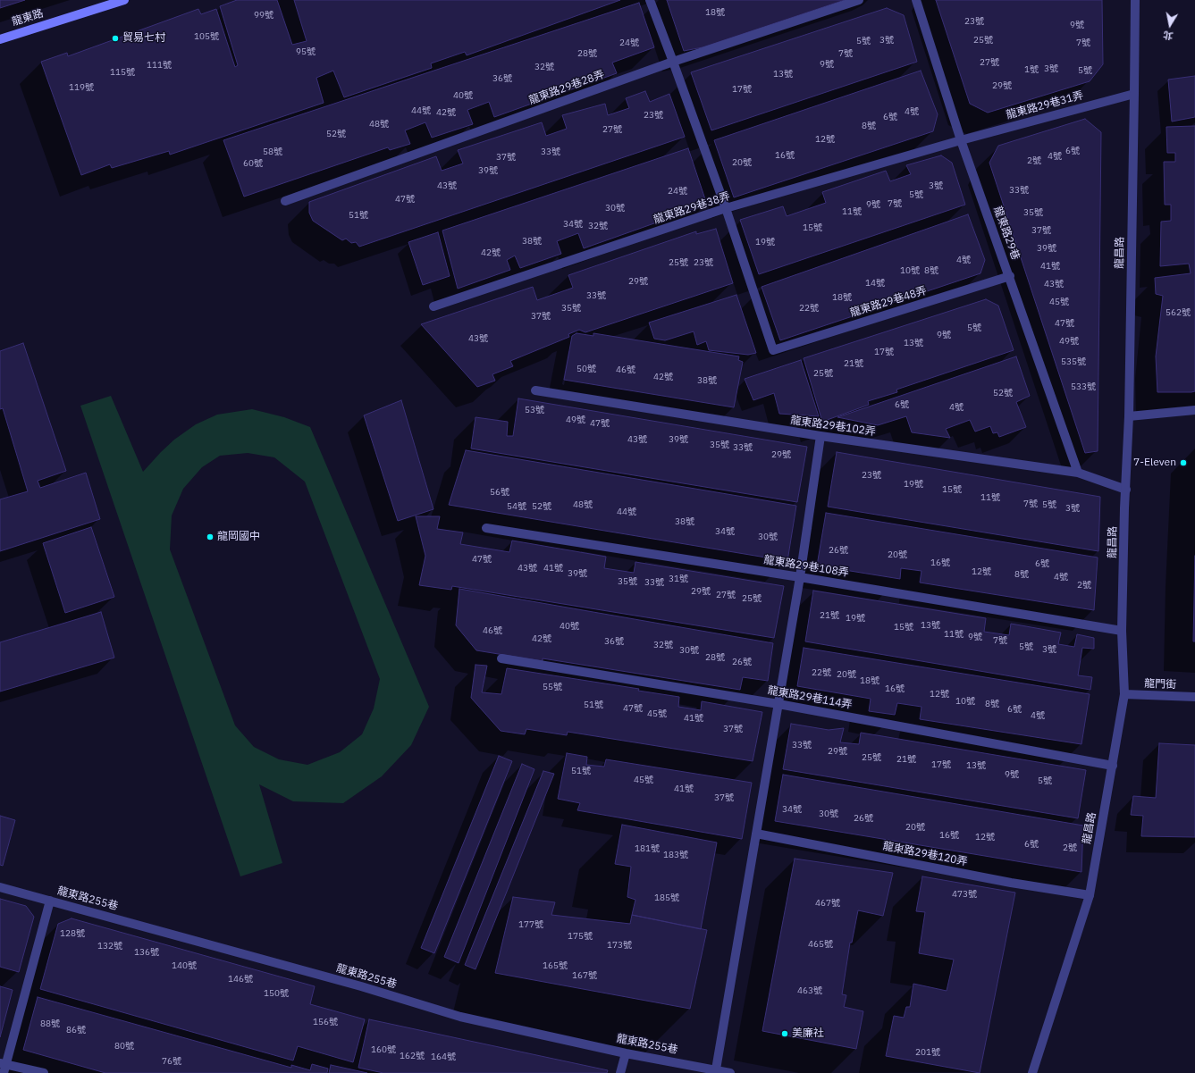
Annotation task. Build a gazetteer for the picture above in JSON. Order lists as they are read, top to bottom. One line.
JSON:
{"streets":{"street":["龍東路","龍東路29巷28弄","龍東路29巷31弄","龍東路29巷38弄","龍東路29巷","龍昌路","龍東路29巷48弄","龍東路29巷102弄","龍東路29巷108弄","龍門街","龍東路29巷114弄","龍東路29巷120弄","龍東路255巷"]},"crossings":[["龍東路29巷31弄","龍東路29巷38弄"],["龍東路29巷31弄","龍東路29巷"],["龍東路29巷31弄","龍昌路"],["龍東路29巷38弄","龍東路29巷"],["龍東路29巷38弄","龍東路29巷48弄"],["龍東路29巷","龍東路29巷48弄"],["龍東路29巷","龍東路29巷102弄"],["龍昌路","龍東路29巷102弄"],["龍昌路","龍東路29巷108弄"],["龍昌路","龍門街"],["龍昌路","龍東路29巷114弄"],["龍昌路","龍東路29巷120弄"]],"places":["貿易七村","7-Eleven","龍岡國中","美廉社"],"house_numbers":["18號","99號","23號","9號","105號","3號","25號","5號","24號","7號","95號","28號","7號","27號","9號","111號","32號","3號","1號","5號","115號","13號","36號","29號","119號","17號","40號","44號","4號","42號","23號","6號","48號","8號","27號","52號","12號","6號","58號","33號","16號","4號","37號","2號","20號","60號","39號","43號","3號","33號","24號","5號","47號","7號","9號","30號","11號","35號","51號","34號","32號","15號","37號","38號","19號","39號","42號","4號","25號","23號","41號","10號","8號","29號","14號","43號","33號","18號","45號","35號","22號","562號","37號","47號","5號","9號","43號","49號","13號","17號","535號","21號","50號","46號","25號","42號","38號","533號","52號","6號","4號","53號","49號","47號","43號","39號","35號","33號","29號","23號","19號","15號","56號","11號","7號","48號","5號","54號","52號","3號","44號","38號","34號","30號","26號","20號","47號","16號","6號","43號","41號","12號","39號","8號","4號","31號","35號","33號","2號","29號","27號","25號","21號","19號","13號","40號","15號","46號","11號","9號","42號","7號","36號","32號","5號","3號","30號","28號","26號","22號","20號","18號","55號","16號","12號","10號","8號","51號","47號","6號","45號","4號","41號","37號","33號","29號","25號","21號","17號","13號","51號","9號","45號","5號","41號","37號","34號","30號","26號","20號","16號","12號","6號","2號","181號","183號","473號","185號","467號","177號","128號","175號","465號","173號","132號","136號","140號","165號","167號","146號","463號","150號","156號","88號","86號","80號","160號","201號","162號","164號","76號"],"north":"bottom"}
